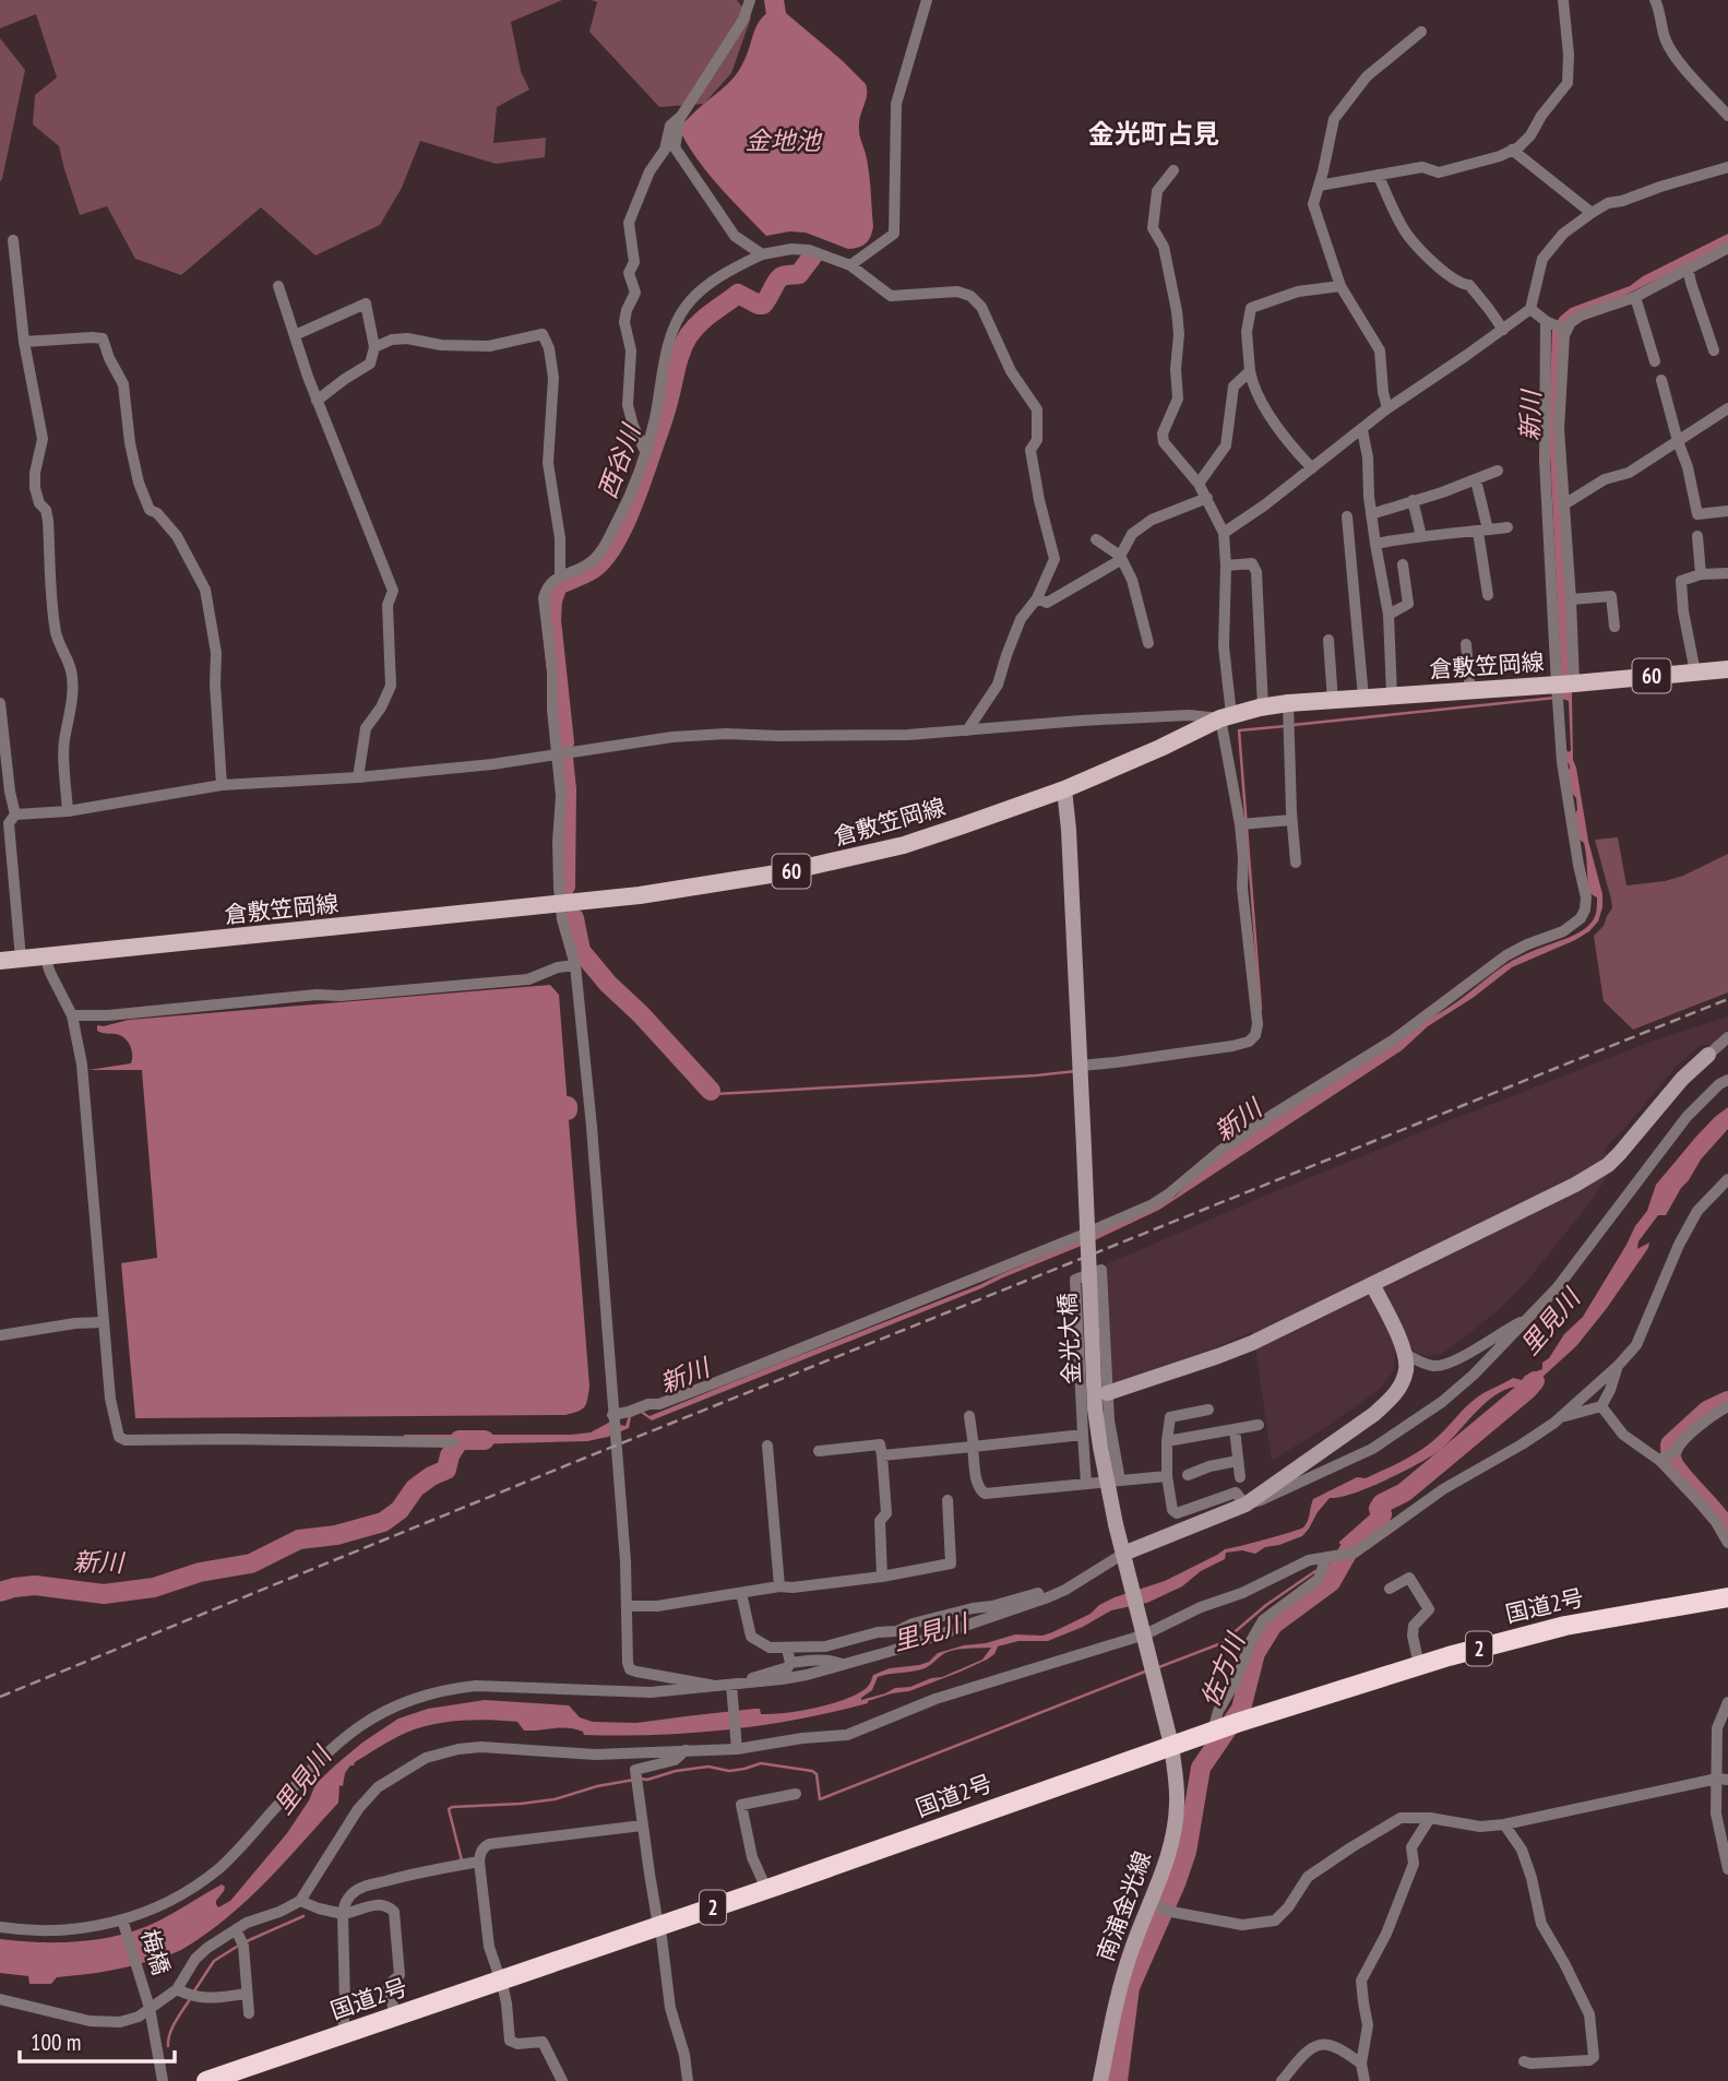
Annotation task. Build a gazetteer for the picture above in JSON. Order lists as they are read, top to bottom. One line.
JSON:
{"streets":{"highway":["国道2号","2"],"main road":["倉敷笠岡線","60"],"street":["金光大橋","南浦金光線","梅橋"]},"crossings":[["倉敷笠岡線","金光大橋"],["金光大橋","南浦金光線"],["国道2号","南浦金光線"]],"districts":["金光町占見"],"water":["金地池","新川","西谷川","里見川","佐方川"],"scale_bar":"100 m"}
